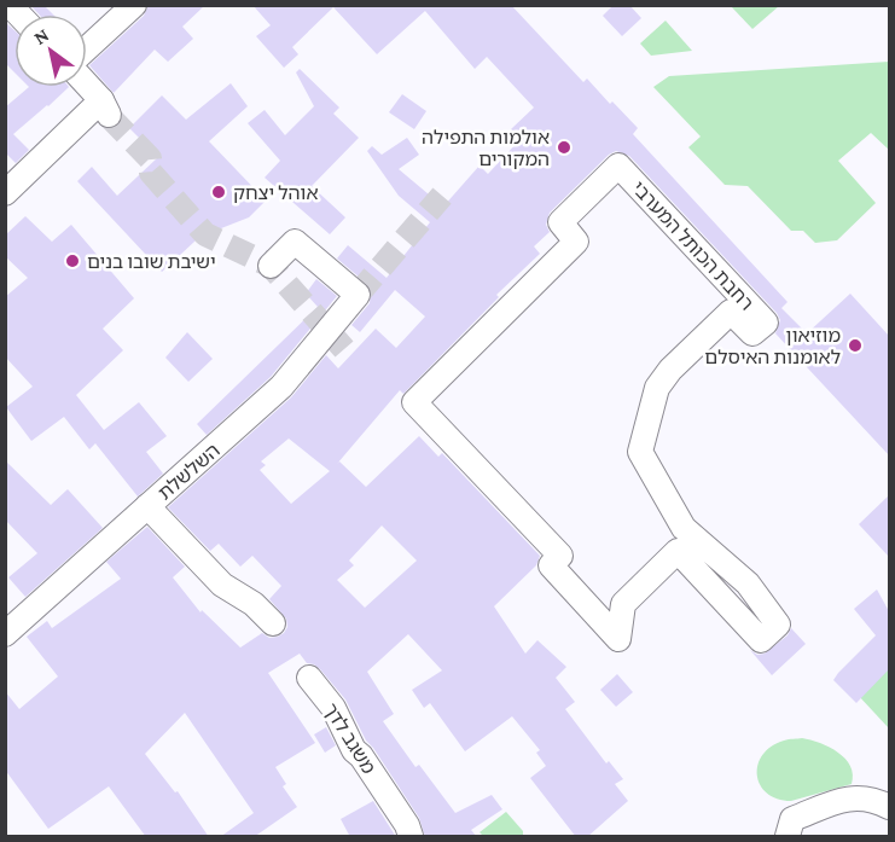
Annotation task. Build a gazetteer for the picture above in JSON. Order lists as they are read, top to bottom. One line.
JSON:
{"streets":{"street":["רחבת הכותל המערבי","השלשלת","משגב לדך"]},"places":["אולמות התפילה המקורים","אוהל יצחק","ישיבת שובו בנים","מוזיאון לאומנות האיסלם"],"north":"top left"}
